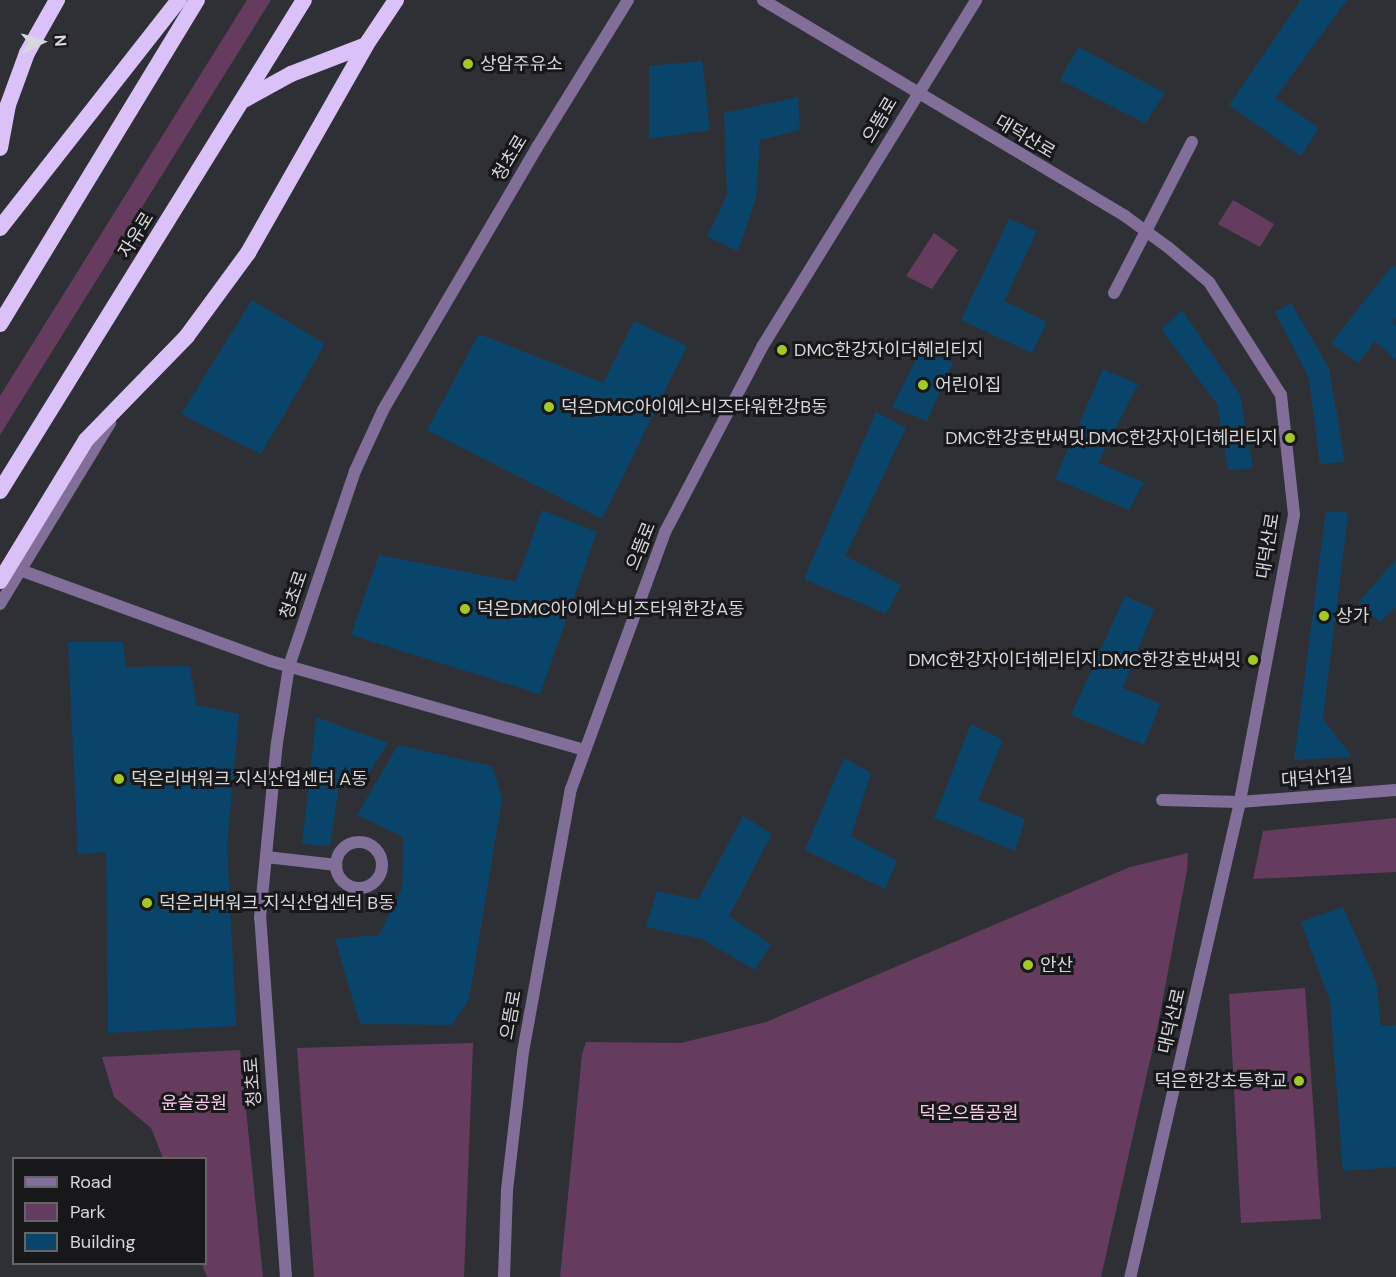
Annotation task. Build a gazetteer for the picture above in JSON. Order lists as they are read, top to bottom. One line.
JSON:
{"streets":{"highway":["자유로"],"street":["으뜸로","대덕산로","청초로","대덕산1길"]},"crossings":[["으뜸로","대덕산로"],["대덕산로","대덕산1길"]],"parks":["윤슬공원","덕은으뜸공원"],"places":["상암주유소","DMC한강자이더헤리티지","어린이집","덕은DMC아이에스비즈타워한강B동","DMC한강호반써밋.DMC한강자이더헤리티지","덕은DMC아이에스비즈타워한강A동","상가","DMC한강자이더헤리티지.DMC한강호반써밋","덕은리버워크 지식산업센터 A동","덕은리버워크 지식산업센터 B동","안산","덕은한강초등학교"],"legend":["Road","Park","Building"],"north":"right"}
